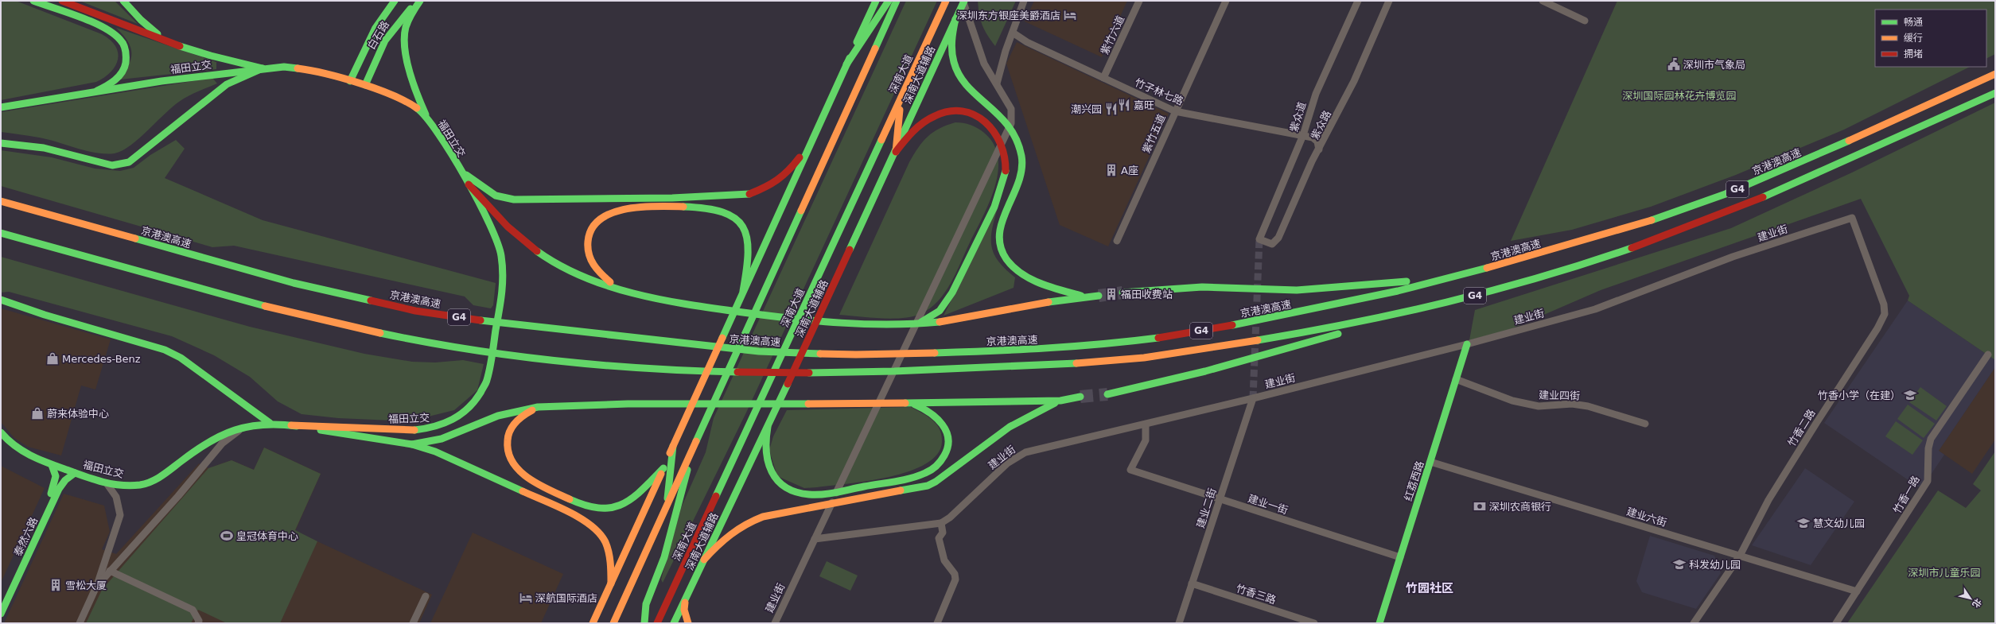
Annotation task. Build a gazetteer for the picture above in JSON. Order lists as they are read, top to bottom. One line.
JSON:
{"streets":{"main road":["白石路","福田立交","深南大道","深南大道辅路","京港澳高速","G4","红荔西路","泰然六路"],"street":["紫竹六道","竹子林七路","紫众道","紫众路","紫竹五道","建业街","建业四街","竹香二路","竹香一路","建业一街","建业二街","建业六街","竹香三路"]},"crossings":[["白石路","福田立交"],["紫竹六道","竹子林七路"],["福田立交","泰然六路"],["竹子林七路","紫众道"],["竹子林七路","紫众路"],["竹子林七路","紫竹五道"],["紫众道","紫众路"],["建业街","竹香二路"],["建业街","红荔西路"],["建业街","建业一街"],["建业街","建业二街"],["建业四街","红荔西路"],["竹香二路","建业六街"],["红荔西路","建业一街"],["红荔西路","建业六街"],["竹香一路","建业六街"],["建业一街","建业二街"],["建业二街","竹香三路"]],"districts":["竹园社区"],"parks":["深圳国际园林花卉博览园","深圳市儿童乐园"],"places":{"hotel":["深圳东方银座美爵酒店","深航国际酒店"],"public building":["深圳市气象局"],"restaurant":["嘉旺","潮兴园"],"building":["A座","福田收费站","雪松大厦"],"shop":["Mercedes-Benz","蔚来体验中心"],"school or university":["竹香小学（在建）","慧文幼儿园","科发幼儿园"],"bank":["深圳农商银行"],"sports":["皇冠体育中心"]},"legend":["畅通","缓行","拥堵"],"north":"bottom right"}
